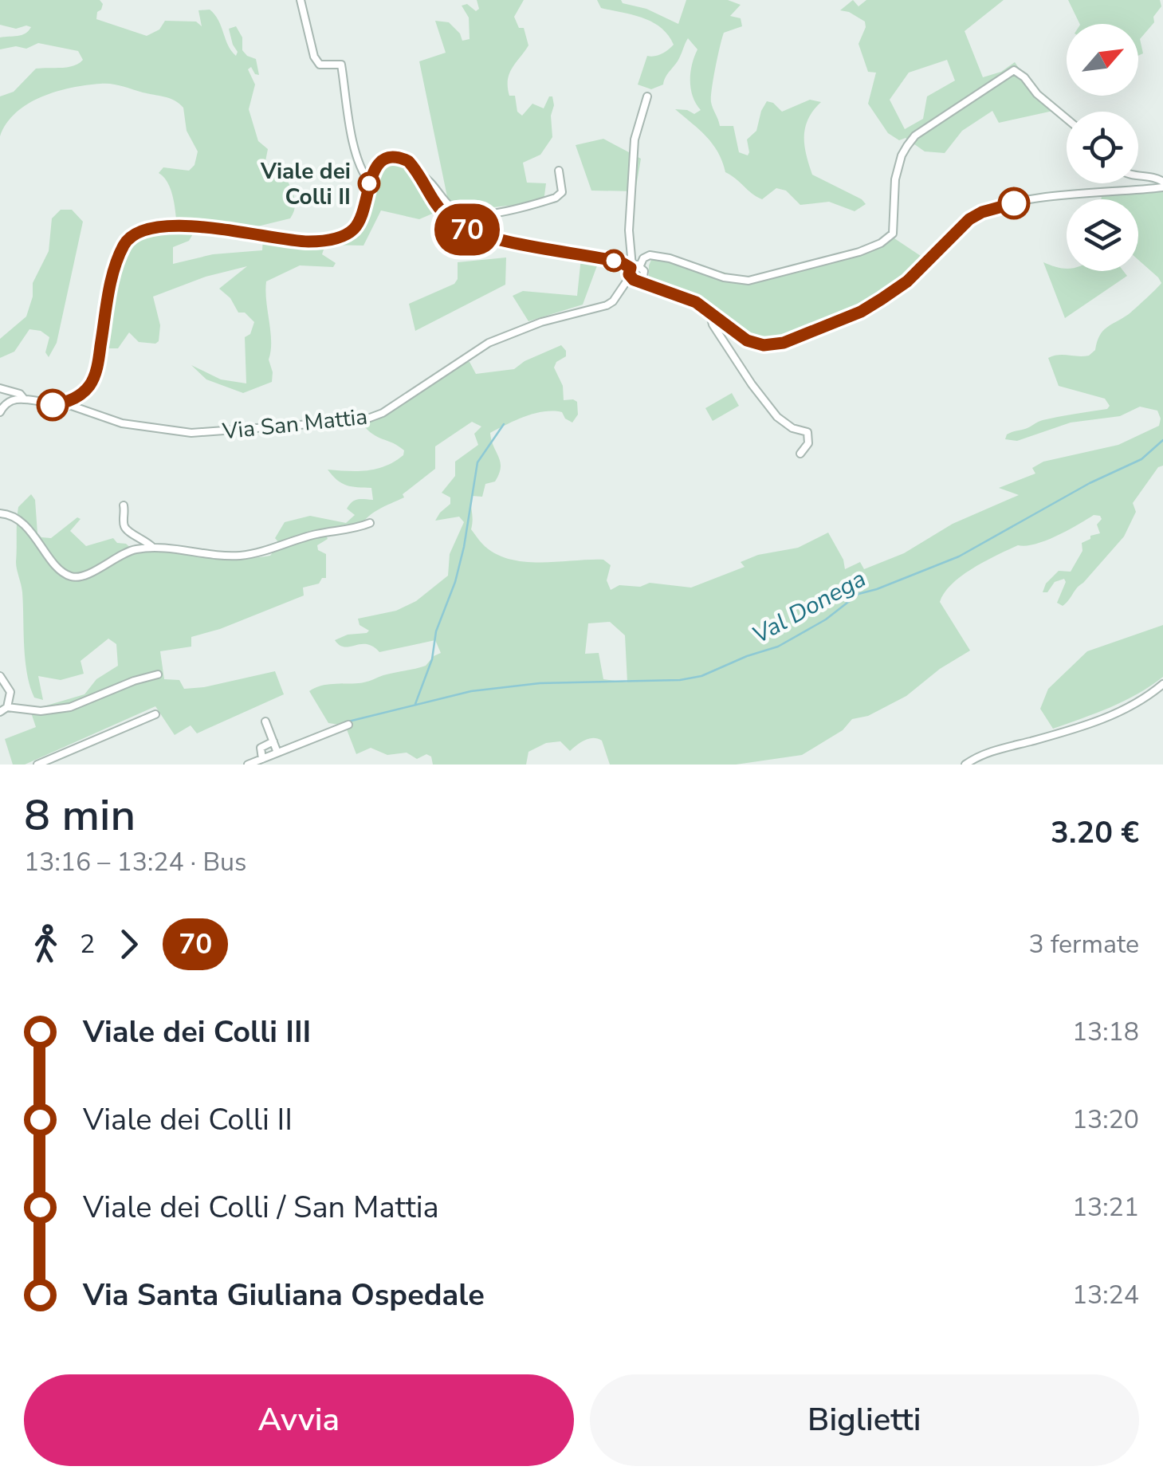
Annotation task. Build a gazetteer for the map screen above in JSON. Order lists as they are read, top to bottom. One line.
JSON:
{"streets":{"street":["Via San Mattia"]},"water":["Val Donega"],"places":["Viale dei Colli II"],"lines":["bus line 70"],"north":"top right","page":{"on_map":"70","heading":["8 min","13:16 – 13:24 · Bus","3.20 €"],"legs":["2","70","3 fermate"],"list":[{"name":"Viale dei Colli III","value":"13:18"},{"name":"Viale dei Colli II","value":"13:20"},{"name":"Viale dei Colli / San Mattia","value":"13:21"},{"name":"Via Santa Giuliana Ospedale","value":"13:24"}],"buttons":["Avvia","Biglietti"]}}
